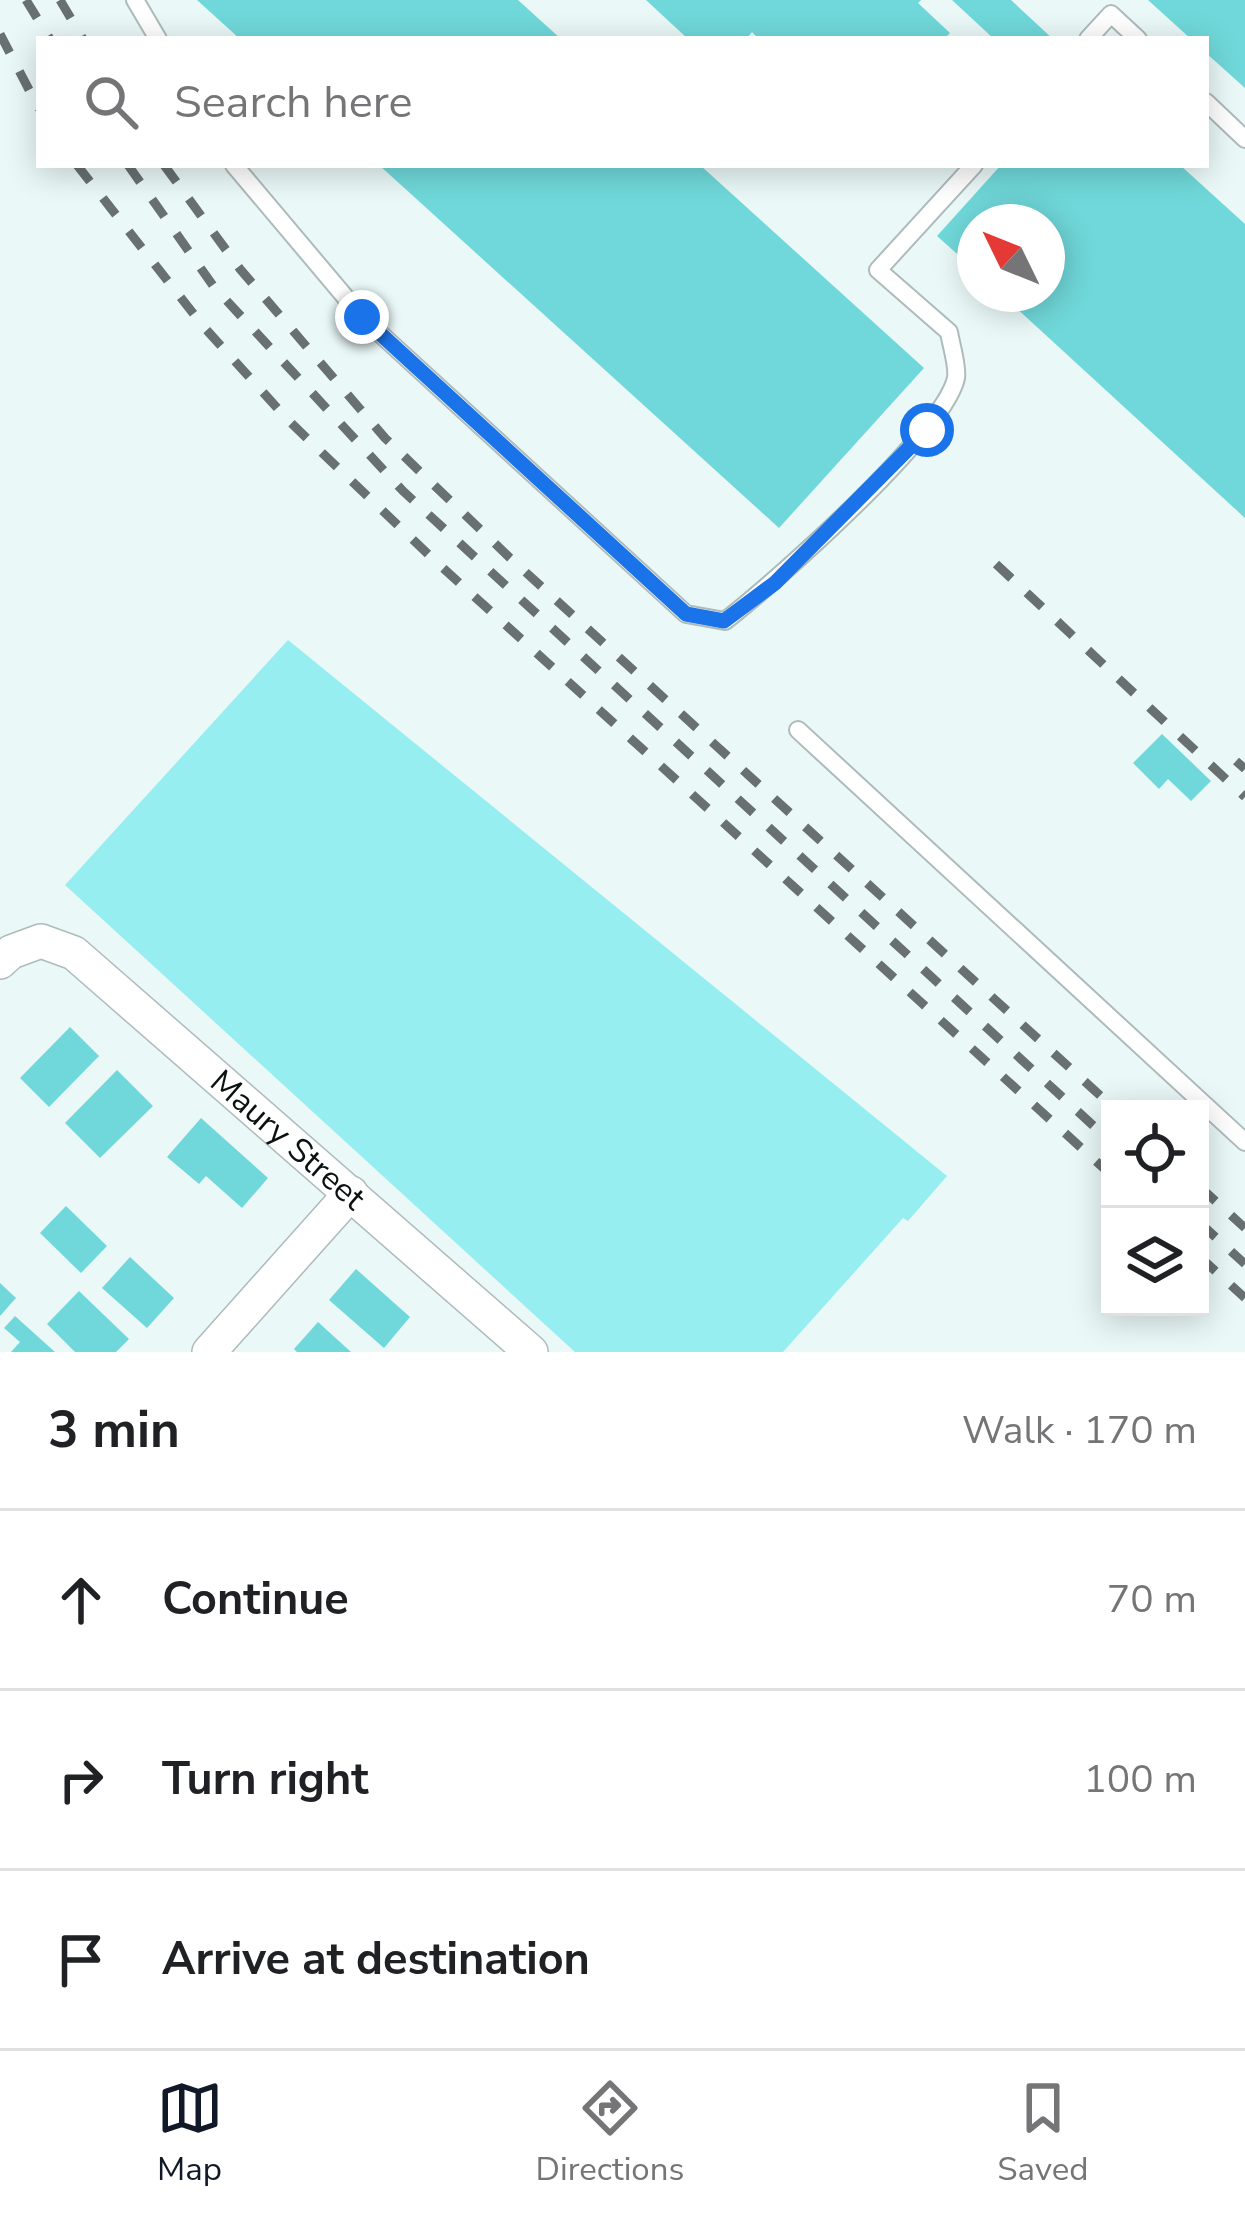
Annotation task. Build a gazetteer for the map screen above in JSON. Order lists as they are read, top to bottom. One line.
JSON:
{"streets":{"street":["Maury Street"]},"north":"top left","page":{"search":"Search here","heading":["3 min","Walk · 170 m"],"list":[["Continue","70 m"],["Turn right","100 m"],"Arrive at destination"],"nav":["Map","Directions","Saved"]}}
